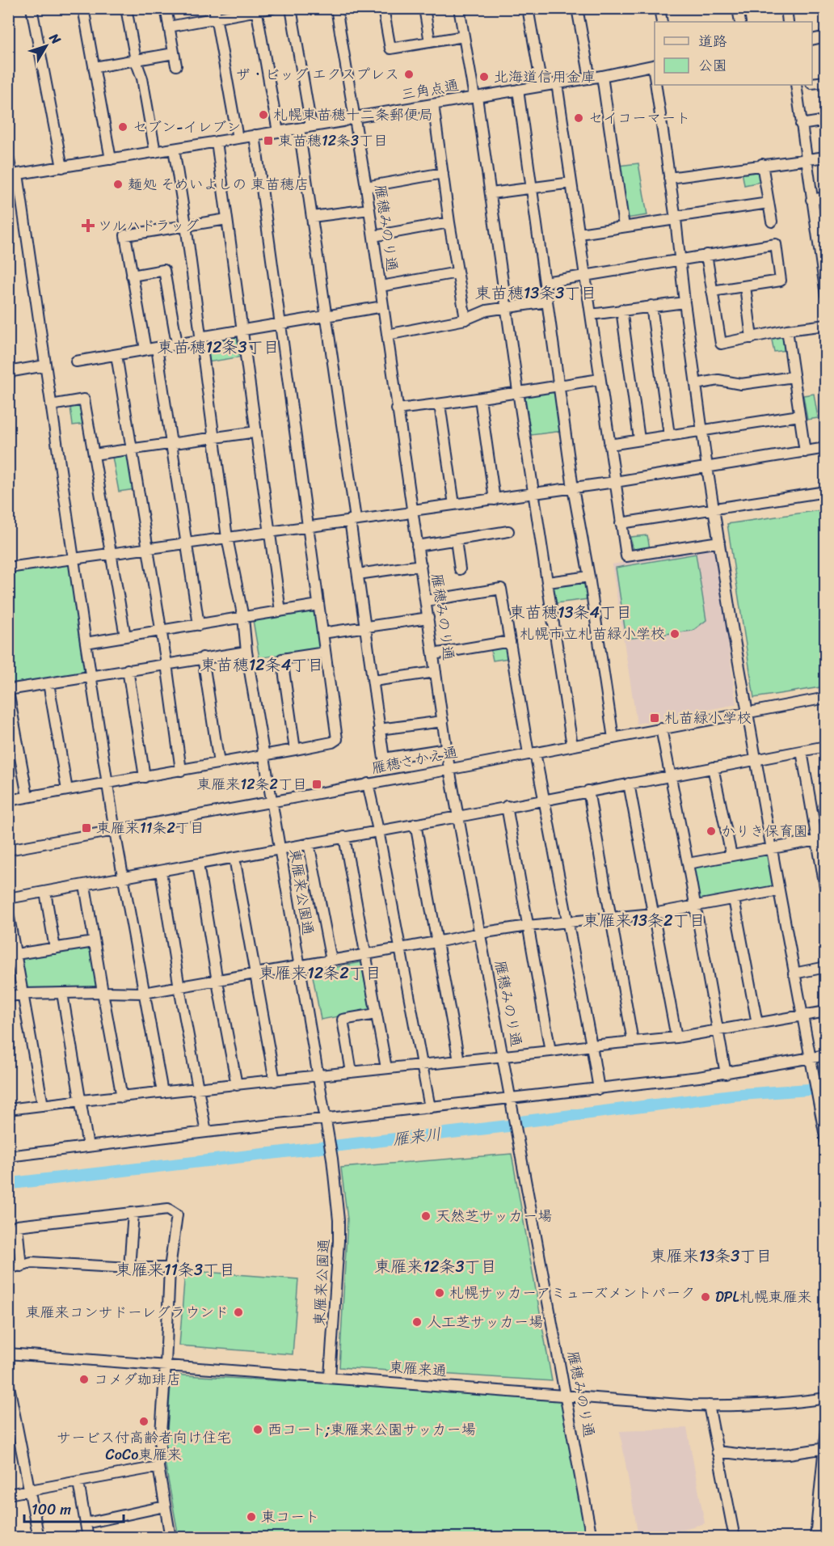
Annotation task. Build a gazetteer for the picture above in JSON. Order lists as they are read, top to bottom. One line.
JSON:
{"streets":{"street":["三角点通","雁穂みのり通","雁穂さかえ通","東雁来公園通","東雁来通"]},"crossings":[["三角点通","雁穂みのり通"],["三角点通","東雁来公園通"],["雁穂みのり通","雁穂さかえ通"],["雁穂みのり通","東雁来通"],["雁穂さかえ通","東雁来公園通"],["東雁来公園通","東雁来通"]],"districts":["東苗穂13条3丁目","東苗穂12条3丁目","東苗穂13条4丁目","東苗穂12条4丁目","東雁来13条2丁目","東雁来12条2丁目","東雁来13条3丁目","東雁来12条3丁目","東雁来11条3丁目"],"water":["雁来川"],"places":{"other":["ザ・ビッグ エクスプレス","北海道信用金庫","札幌東苗穂十二条郵便局","セイコーマート","セブン-イレブン","麺処 そめいよしの 東苗穂店","札幌市立札苗緑小学校","かりき保育園","天然芝サッカー場","札幌サッカーアミューズメントパーク","DPL札幌東雁来","東雁来コンサドーレグラウンド","人工芝サッカー場","コメダ珈琲店","サービス付高齢者向け住宅 CoCo東雁来","西コート;東雁来公園サッカー場","東コート"],"transit":["東苗穂12条3丁目","札苗緑小学校","東雁来12条2丁目","東雁来11条2丁目"],"health":["ツルハドラッグ"]},"legend":["道路","公園"],"scale_bar":"100 m","north":"top right"}
